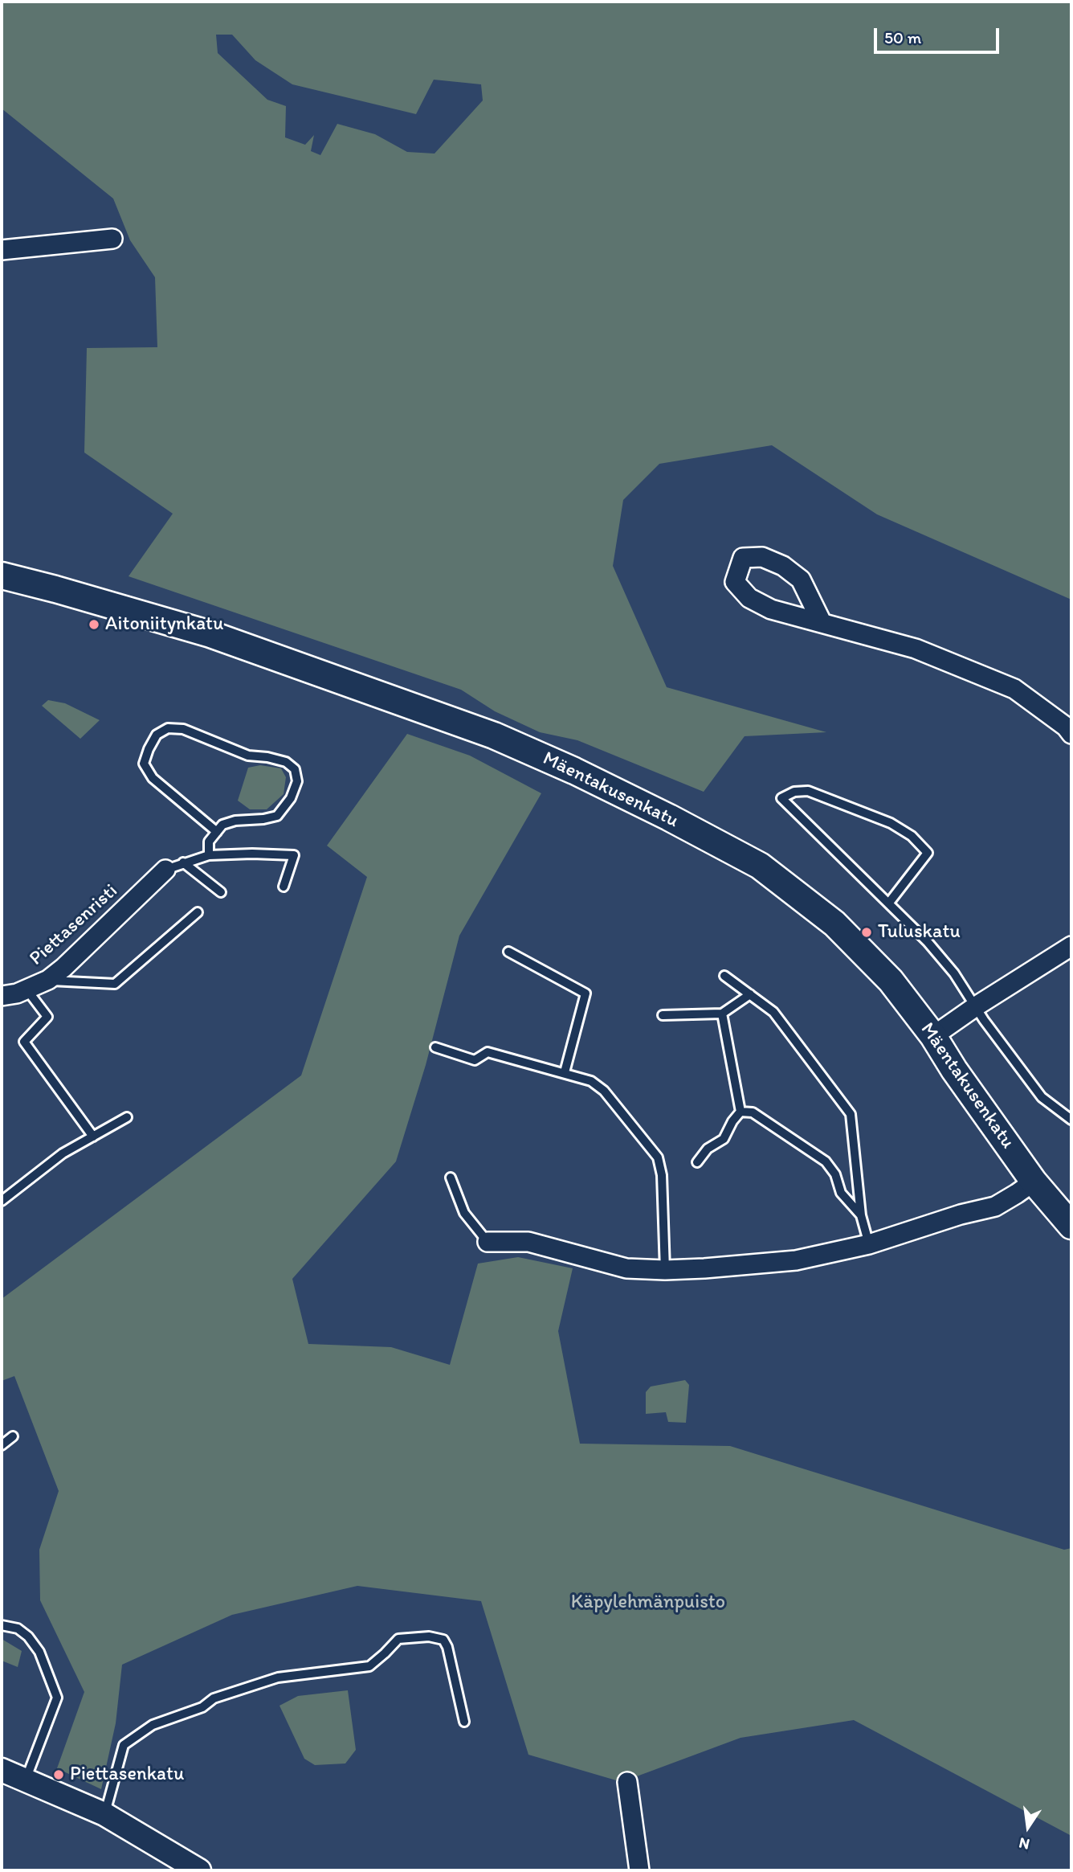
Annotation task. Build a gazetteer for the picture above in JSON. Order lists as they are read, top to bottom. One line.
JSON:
{"streets":{"main road":["Mäentakusenkatu"],"street":["Piettasenristi"]},"parks":["Käpylehmänpuisto"],"places":["Aitoniitynkatu","Tuluskatu","Piettasenkatu"],"scale_bar":"50 m","north":"bottom"}
